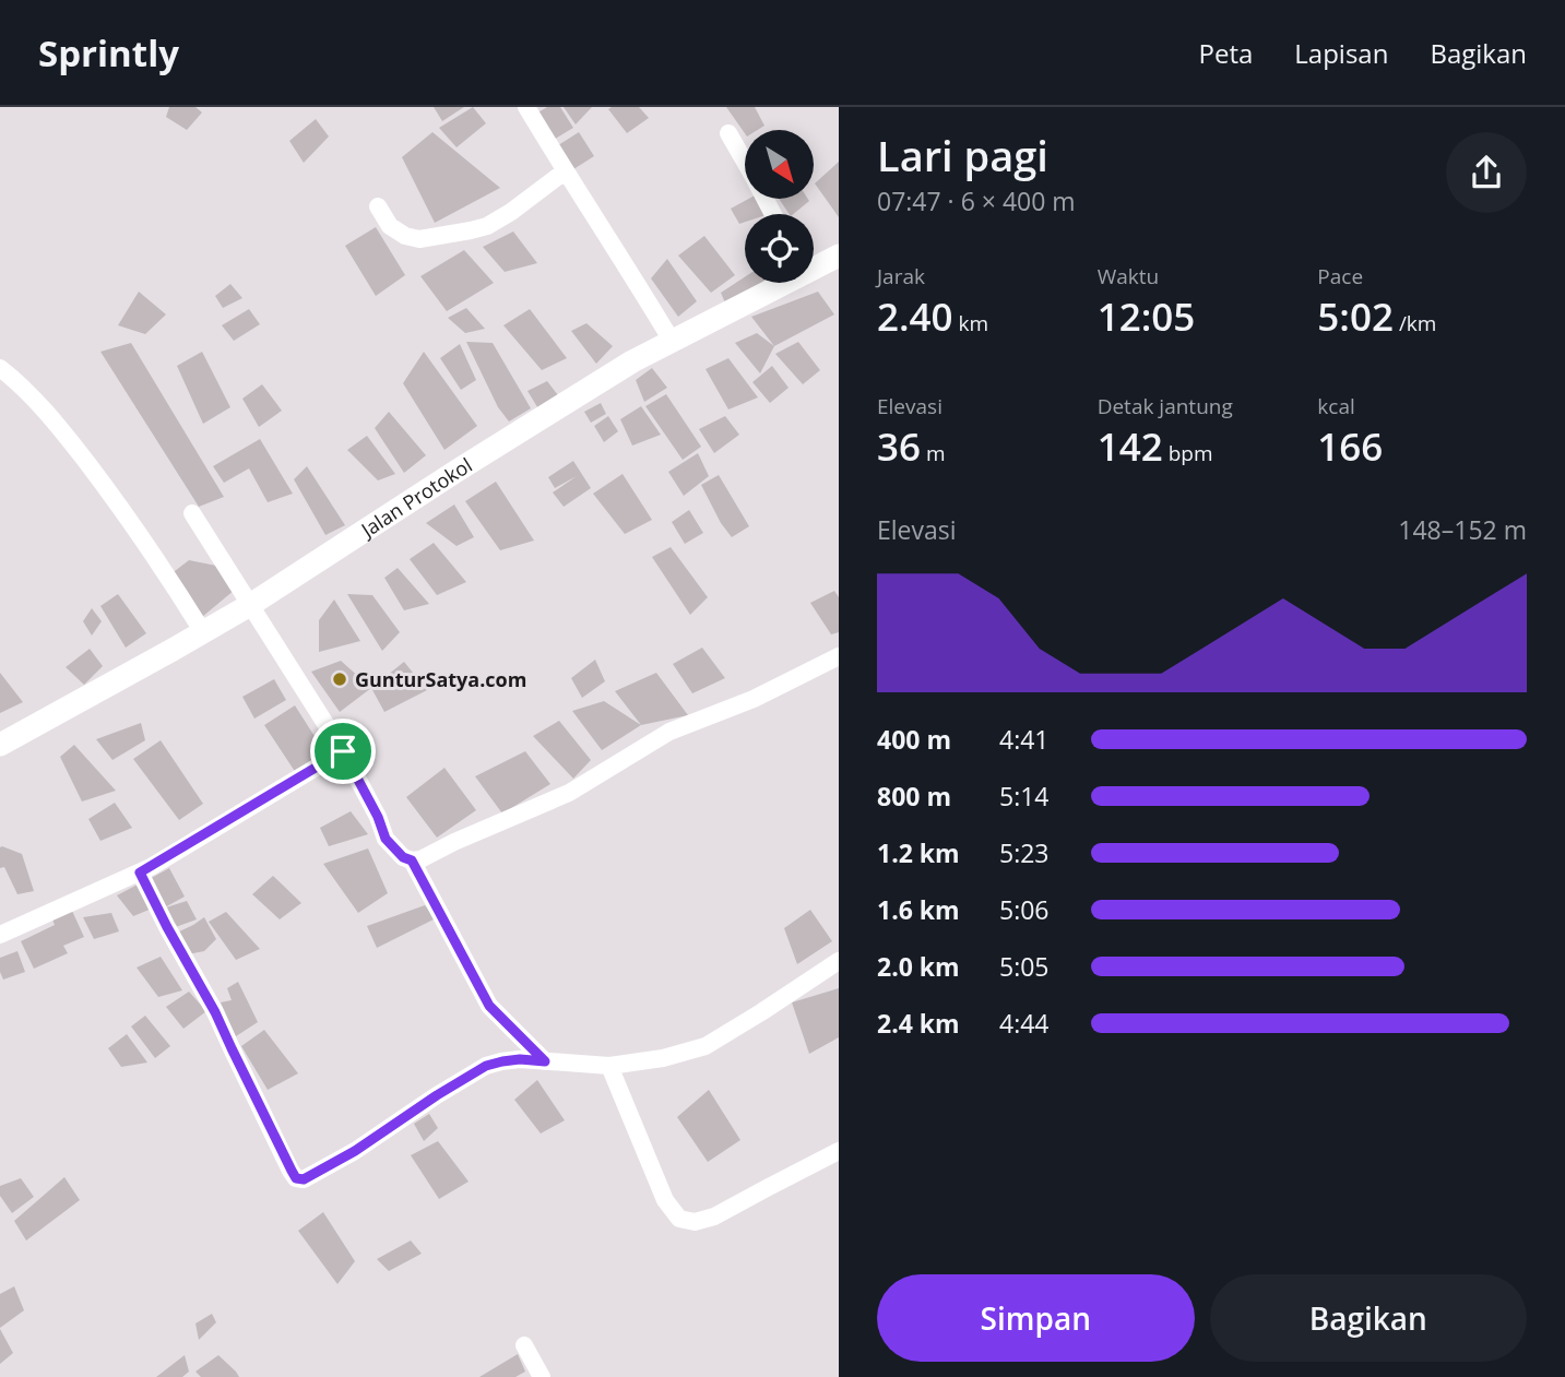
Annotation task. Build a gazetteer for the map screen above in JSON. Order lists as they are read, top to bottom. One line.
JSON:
{"streets":{"street":["Jalan Protokol"]},"places":["GunturSatya.com"],"north":"bottom right","page":{"header":"Sprintly","nav":["Peta","Lapisan","Bagikan"],"heading":["Lari pagi","07:47 · 6 × 400 m"],"stats":[["Jarak","2.40 km"],["Waktu","12:05"],["Pace","5:02 /km"],["Elevasi","36 m"],["Detak jantung","142 bpm"],["kcal","166"]],"chart":["Elevasi","148–152 m"],"list":[{"name":"400 m","note":"4:41"},{"name":"800 m","note":"5:14"},{"name":"1.2 km","note":"5:23"},{"name":"1.6 km","note":"5:06"},{"name":"2.0 km","note":"5:05"},{"name":"2.4 km","note":"4:44"}],"buttons":["Simpan","Bagikan"]}}
